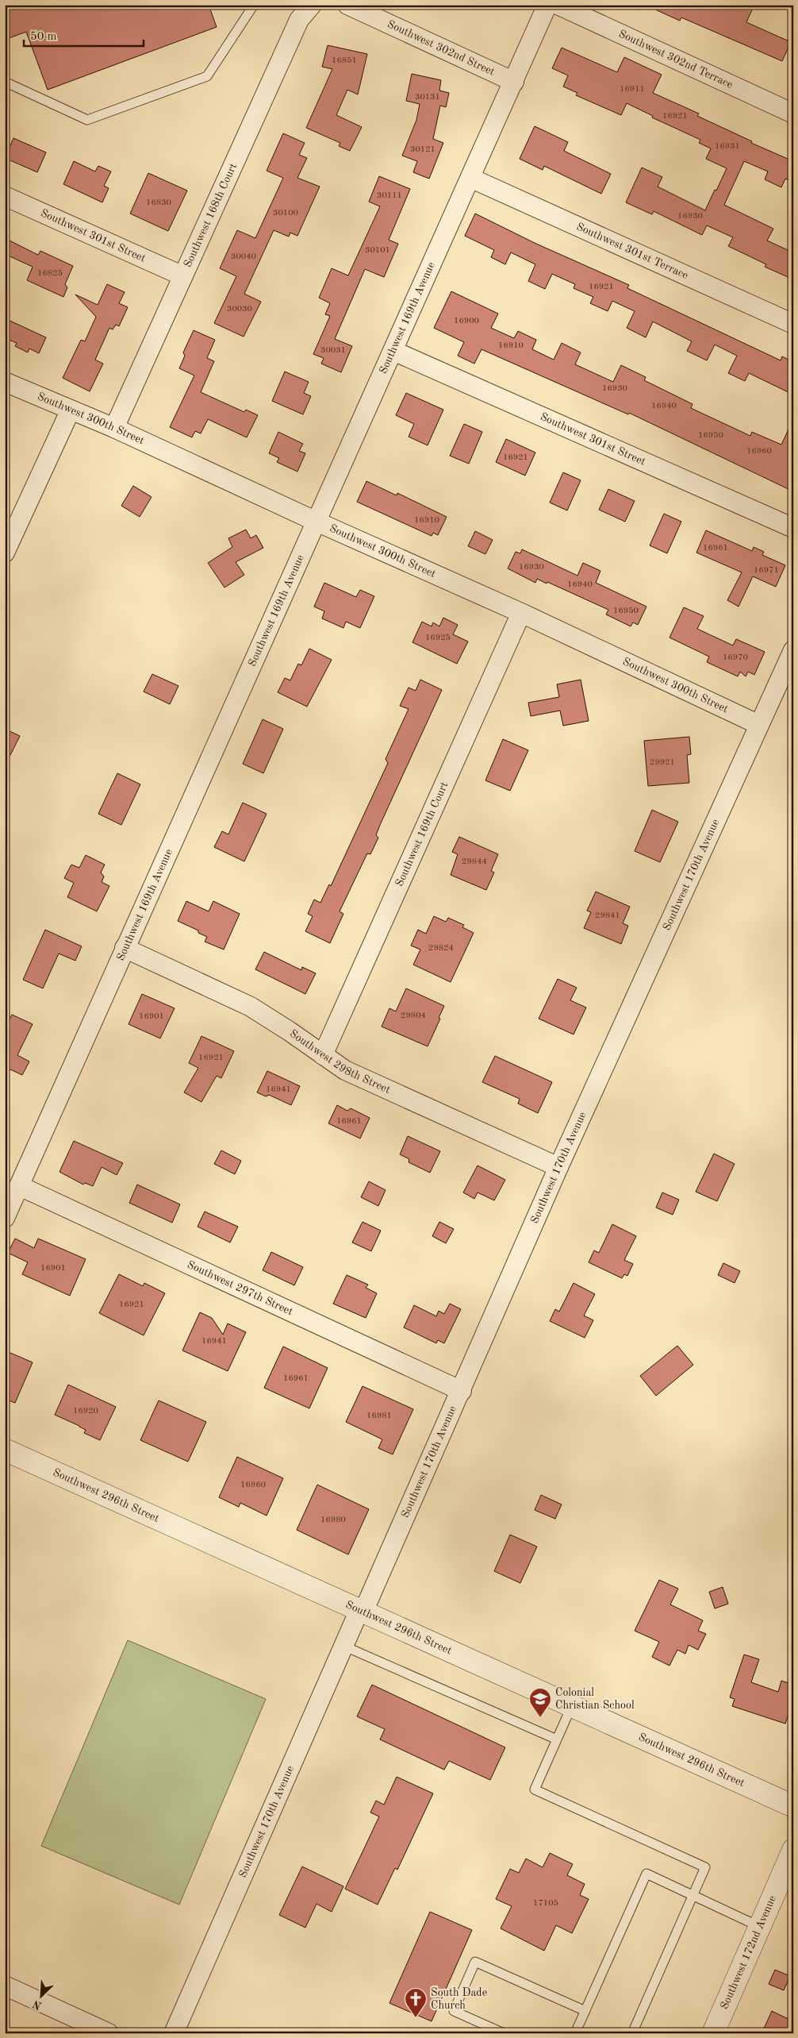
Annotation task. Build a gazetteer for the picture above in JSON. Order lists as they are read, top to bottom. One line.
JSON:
{"streets":{"street":["Southwest 302nd Street","Southwest 302nd Terrace","Southwest 168th Court","Southwest 301st Street","Southwest 301st Terrace","Southwest 169th Avenue","Southwest 300th Street","Southwest 169th Court","Southwest 170th Avenue","Southwest 298th Street","Southwest 297th Street","Southwest 296th Street","Southwest 172nd Avenue"]},"crossings":[["Southwest 302nd Street","Southwest 169th Avenue"],["Southwest 168th Court","Southwest 301st Street"],["Southwest 168th Court","Southwest 300th Street"],["Southwest 301st Street","Southwest 169th Avenue"],["Southwest 301st Terrace","Southwest 169th Avenue"],["Southwest 169th Avenue","Southwest 300th Street"],["Southwest 169th Avenue","Southwest 298th Street"],["Southwest 169th Avenue","Southwest 297th Street"],["Southwest 300th Street","Southwest 169th Court"],["Southwest 300th Street","Southwest 170th Avenue"],["Southwest 169th Court","Southwest 298th Street"],["Southwest 170th Avenue","Southwest 298th Street"],["Southwest 170th Avenue","Southwest 297th Street"],["Southwest 170th Avenue","Southwest 296th Street"]],"places":{"school or university":["Colonial Christian School"],"church":["South Dade Church"]},"house_numbers":["16851","16911","30131","16921","16931","30121","30111","16830","30100","16930","30101","30040","16825","16921","30030","16900","16910","30031","16930","16940","16950","16960","16921","16910","16961","16930","16971","16940","16950","16925","16970","29921","29844","29841","29824","29804","16901","16921","16941","16961","16901","16921","16941","16961","16920","16981","16960","16980","17105"],"scale_bar":"50 m","north":"bottom left"}
